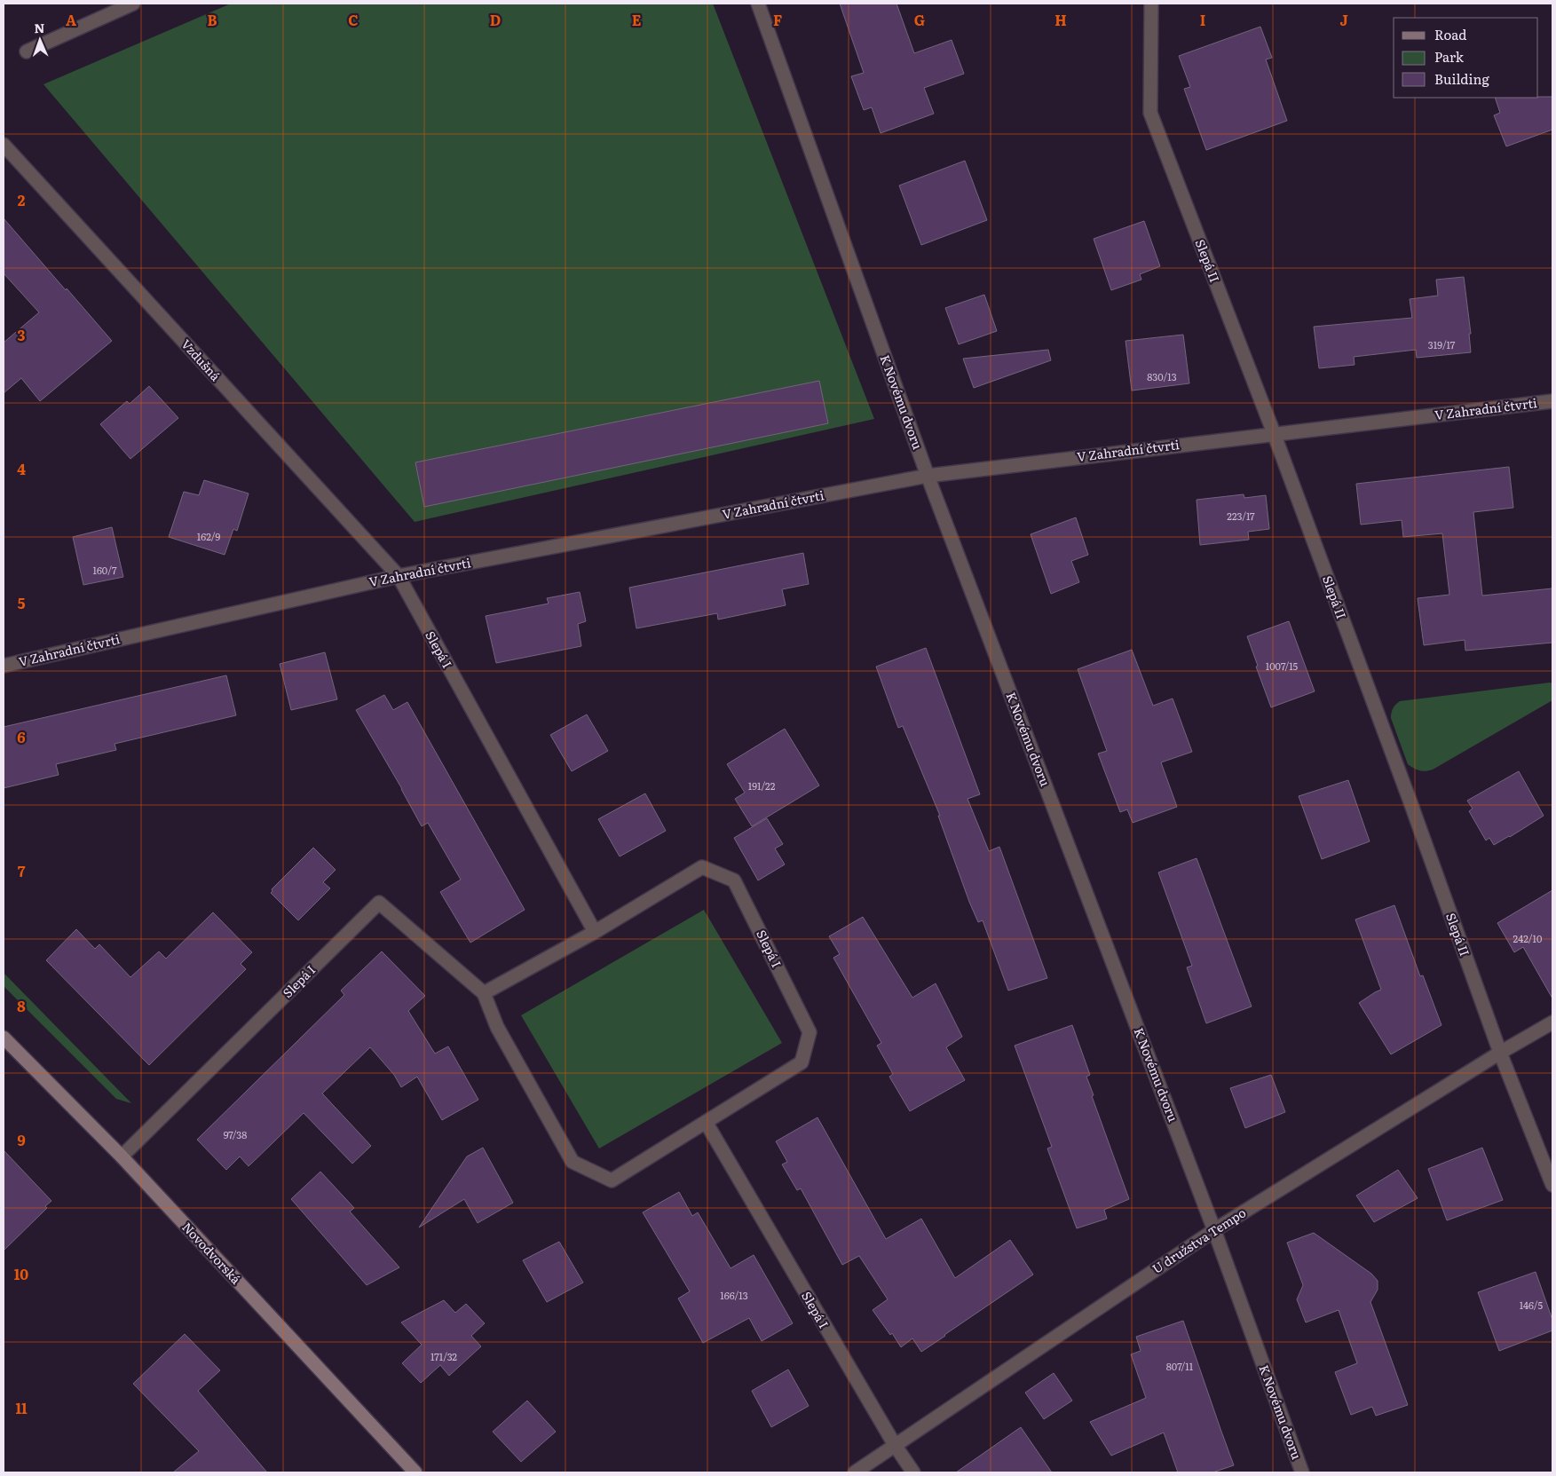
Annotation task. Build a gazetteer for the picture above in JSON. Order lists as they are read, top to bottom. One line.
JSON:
{"streets":{"main road":["Novodvorská"],"street":["Slepá II","Vzdušná","K Novému dvoru","V Zahradní čtvrti","Slepá I","U družstva Tempo"]},"crossings":[["Slepá II","V Zahradní čtvrti"],["Slepá II","U družstva Tempo"],["Vzdušná","V Zahradní čtvrti"],["Vzdušná","Slepá I"],["K Novému dvoru","V Zahradní čtvrti"],["K Novému dvoru","U družstva Tempo"],["V Zahradní čtvrti","Slepá I"],["Slepá I","U družstva Tempo"],["Slepá I","Novodvorská"]],"house_numbers":["319/17","830/13","223/17","162/9","160/7","1007/15","191/22","242/10","97/38","166/13","146/5","171/32","807/11"],"legend":["Road","Park","Building"],"north":"top","grid":{"columns":["A","B","C","D","E","F","G","H","I","J"],"rows":["2","3","4","5","6","7","8","9","10","11"]}}
